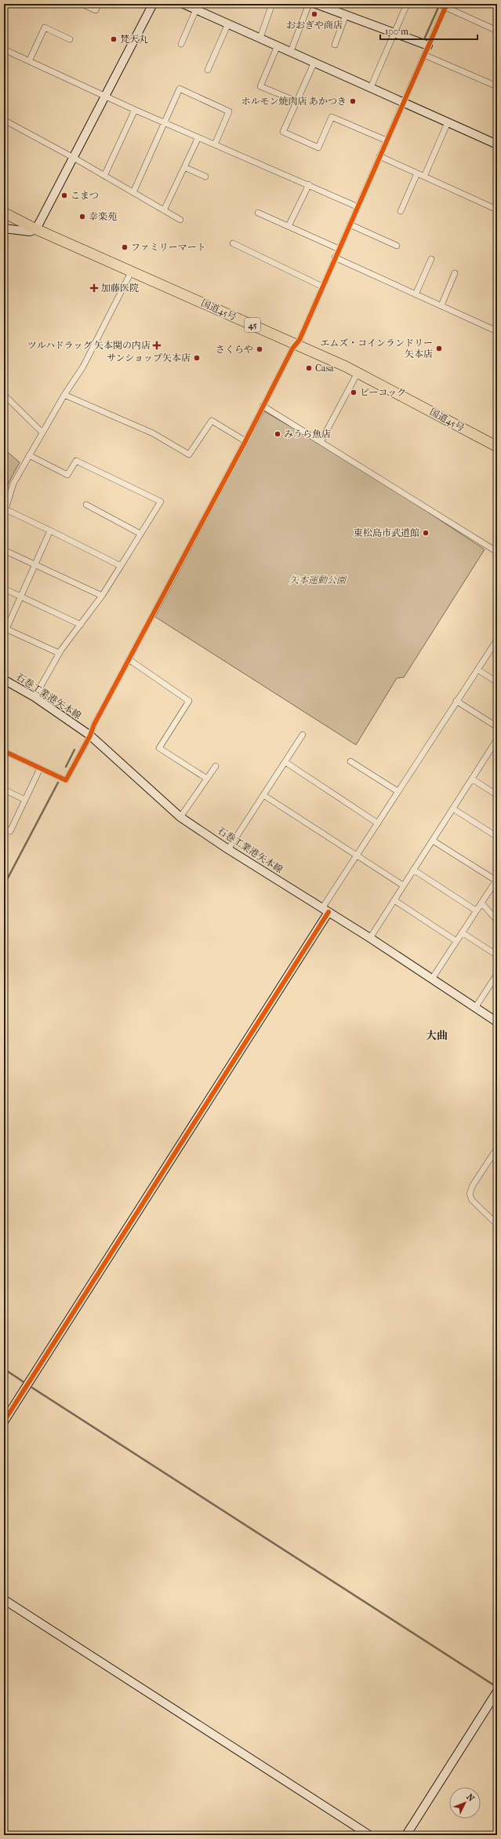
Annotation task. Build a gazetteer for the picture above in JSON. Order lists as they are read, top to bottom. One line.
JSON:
{"streets":{"highway":["国道45号","45"],"street":["石巻工業港矢本線"]},"districts":["大曲"],"parks":["矢本運動公園"],"places":{"other":["おおぎや商店","梵天丸","ホルモン焼肉店 あかつき","こまつ","幸楽苑","ファミリーマート","エムズ・コインランドリー 矢本店","さくらや","サンショップ矢本店","Casa","ピーコック","みうら魚店","東松島市武道館"],"health":["加藤医院","ツルハドラッグ 矢本関の内店"]},"scale_bar":"100 m","north":"top right"}
